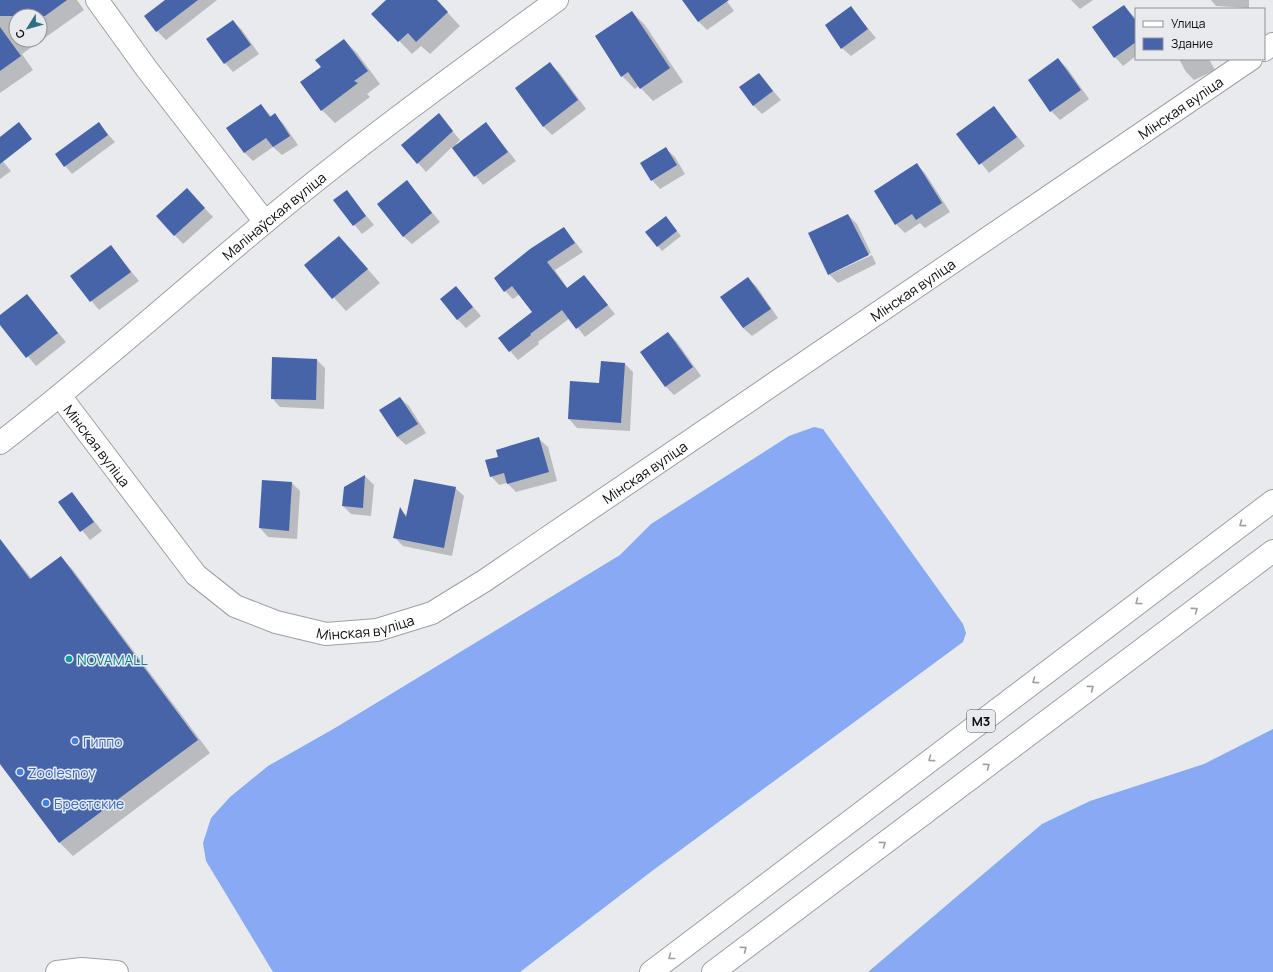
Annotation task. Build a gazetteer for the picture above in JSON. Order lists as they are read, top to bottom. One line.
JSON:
{"streets":{"main road":["Мінская вуліца","Малінаўская вуліца","М3"]},"crossings":[["Мінская вуліца","Малінаўская вуліца"]],"places":["NOVAMALL","Гиппо","Zoolesnoy","Брестские"],"legend":["Улица","Здание"],"north":"bottom left"}
